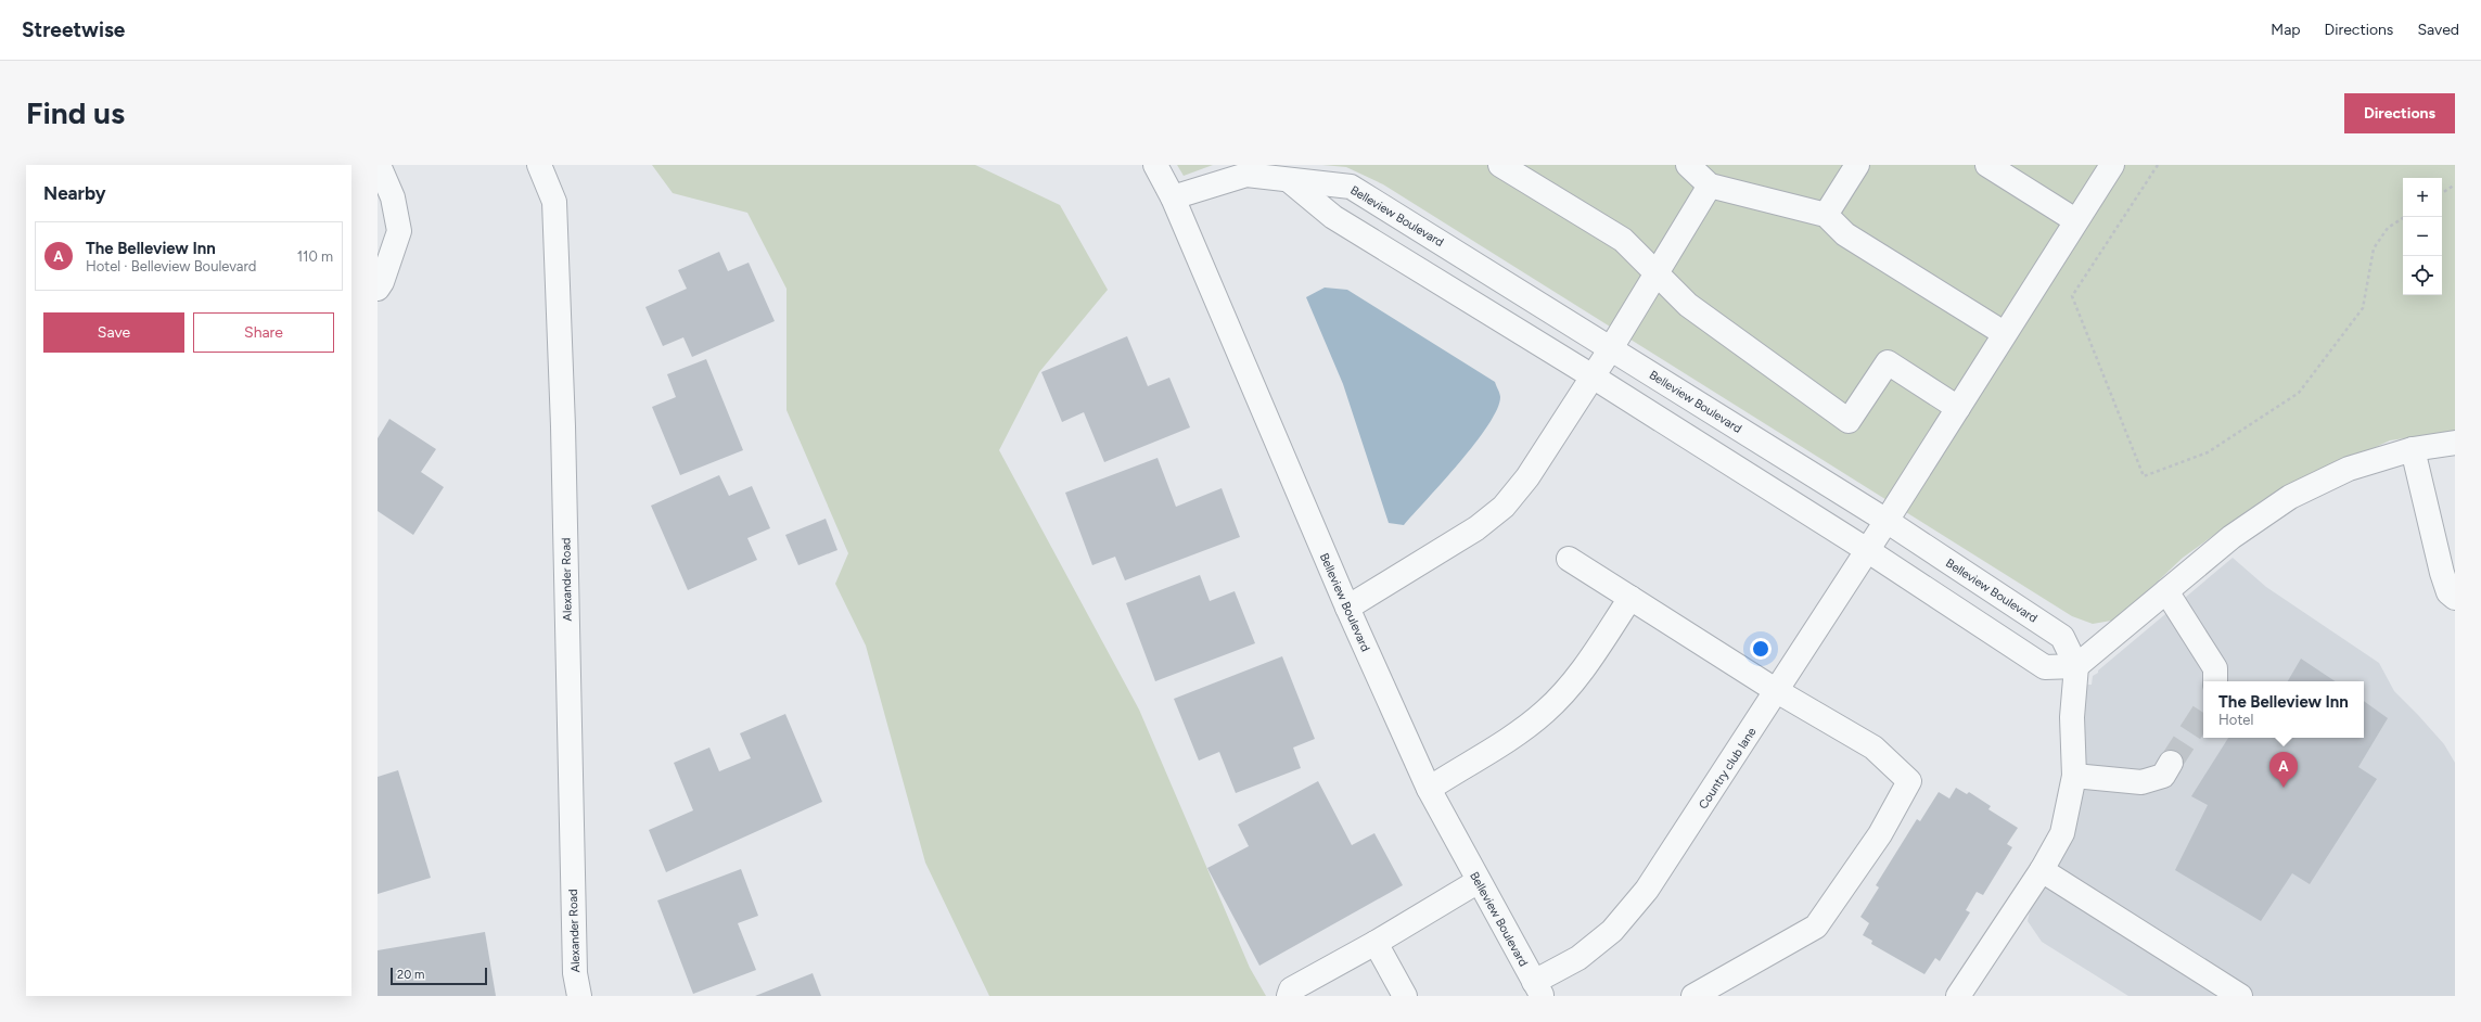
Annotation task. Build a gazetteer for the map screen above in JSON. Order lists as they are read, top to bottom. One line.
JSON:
{"streets":{"street":["Belleview Boulevard","Alexander Road","Country club lane"]},"crossings":[["Belleview Boulevard","Country club lane"]],"scale_bar":"20 m","page":{"header":"Streetwise","nav":["Map","Directions","Saved"],"buttons":["Directions",["Save","Share"]],"title":"Find us","heading":"Nearby","map_buttons":["+","−"],"list":[{"mark":"A","name":"The Belleview Inn","note":"Hotel · Belleview Boulevard","value":"110 m"}],"popup":["The Belleview Inn","Hotel"],"pins":"A","scale":"20 m"}}
